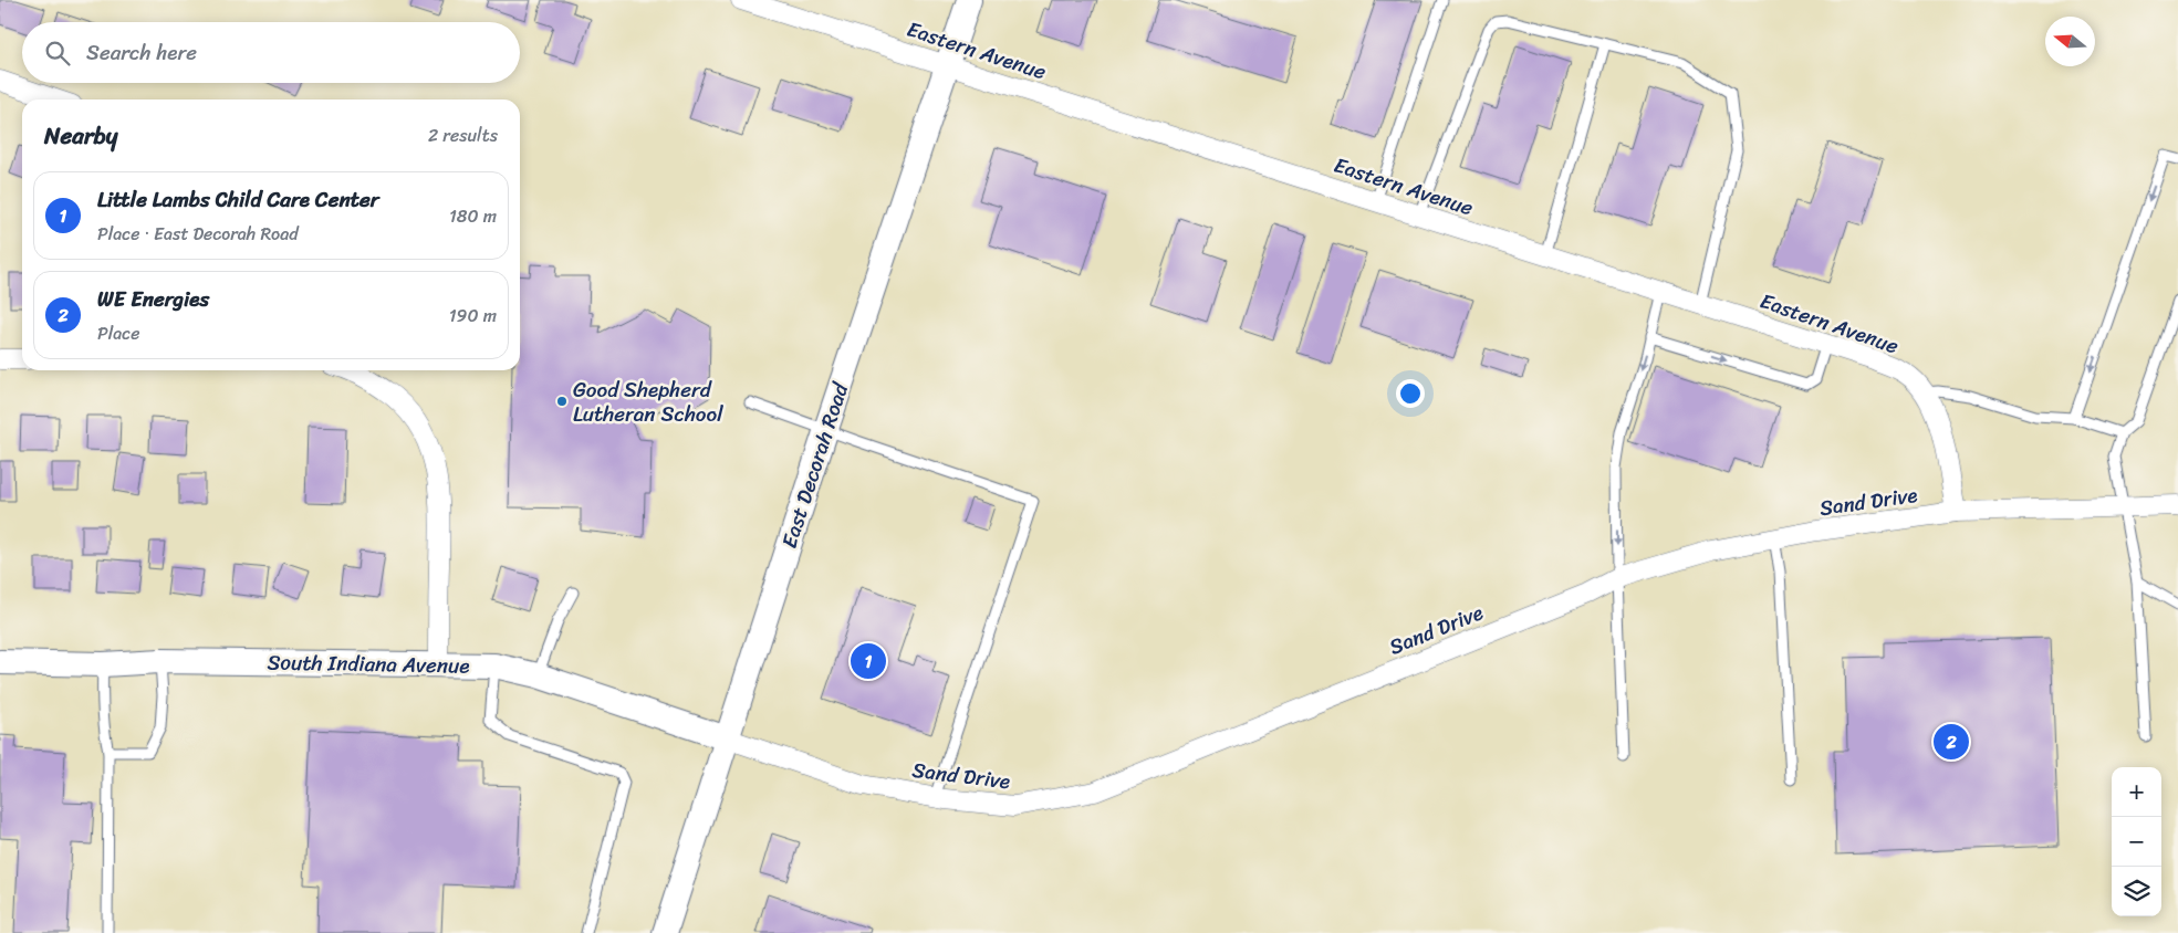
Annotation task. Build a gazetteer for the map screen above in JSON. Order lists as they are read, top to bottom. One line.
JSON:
{"streets":{"street":["Eastern Avenue","East Decorah Road","Sand Drive","South Indiana Avenue"]},"crossings":[["Eastern Avenue","East Decorah Road"],["Eastern Avenue","Sand Drive"],["East Decorah Road","Sand Drive"],["East Decorah Road","South Indiana Avenue"],["Sand Drive","South Indiana Avenue"]],"places":["Good Shepherd Lutheran School"],"north":"left","page":{"search":"Search here","heading":["Nearby","2 results"],"list":[{"mark":"1","name":"Little Lambs Child Care Center","note":"Place · East Decorah Road","value":"180 m"},{"mark":"2","name":"WE Energies","note":"Place","value":"190 m"}],"pins":["1","2"],"map_buttons":["+","−"]}}
